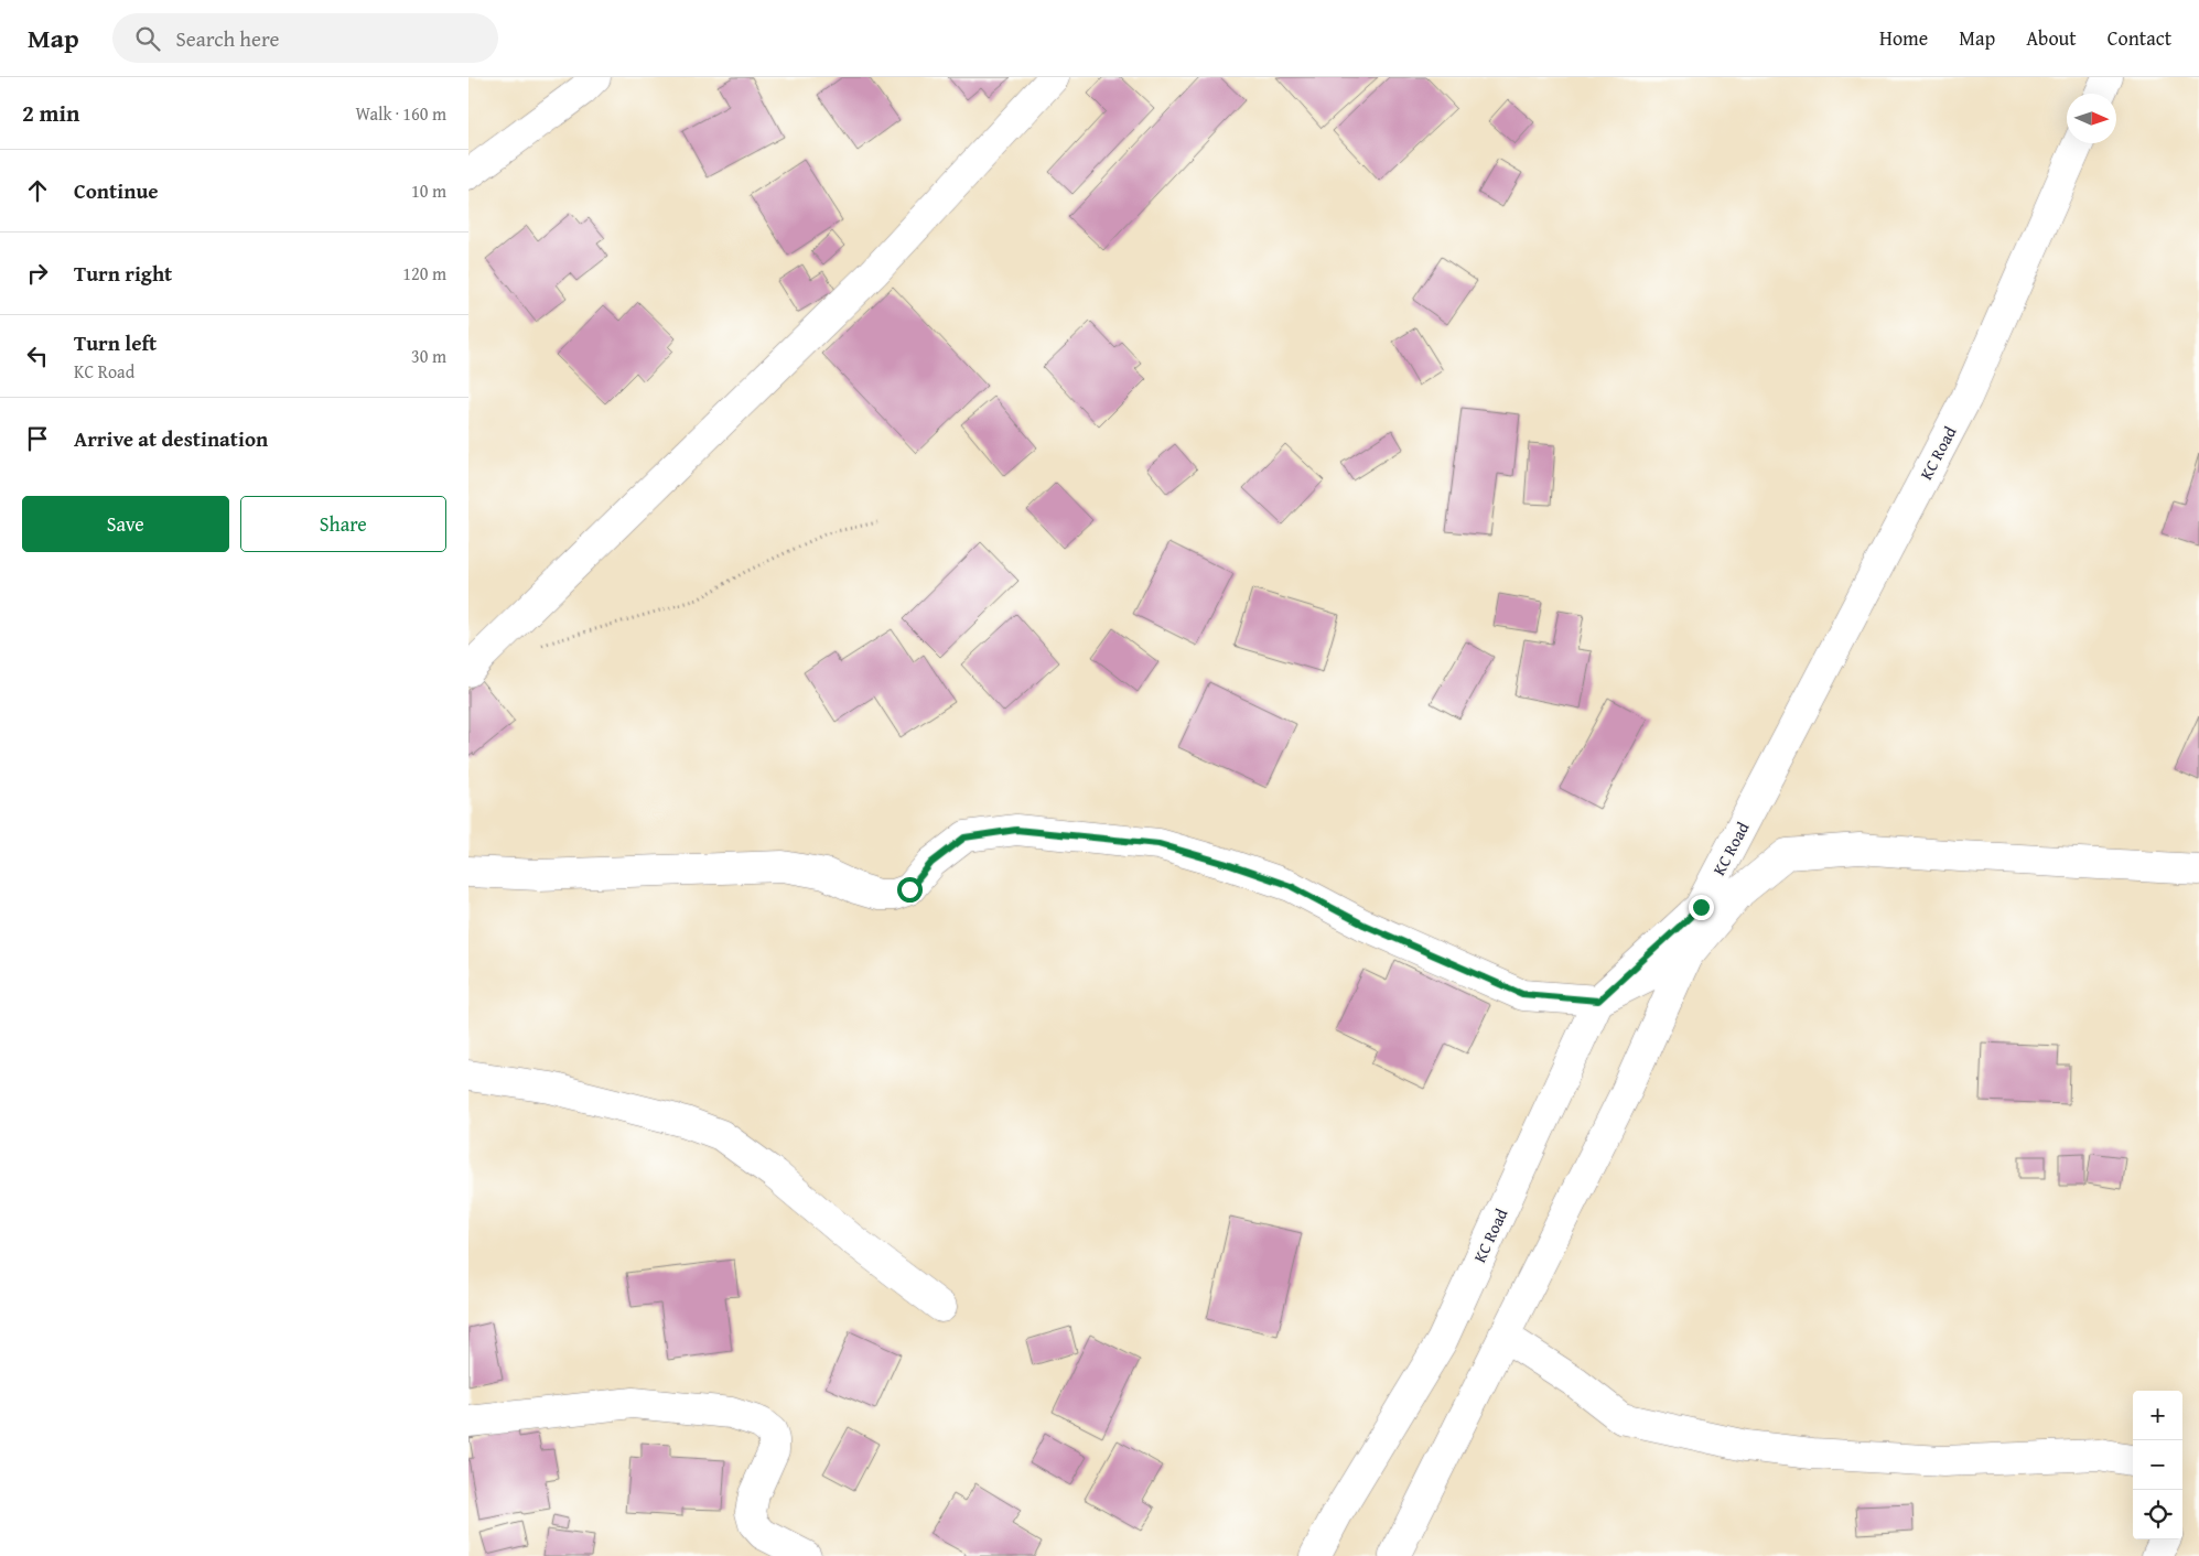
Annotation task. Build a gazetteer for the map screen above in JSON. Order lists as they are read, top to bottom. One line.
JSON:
{"streets":{"street":["KC Road"]},"north":"right","page":{"header":"Map","search":"Search here","nav":["Home","Map","About","Contact"],"heading":["2 min","Walk · 160 m"],"list":[["Continue","10 m"],["Turn right","120 m"],["Turn left","KC Road","30 m"],"Arrive at destination"],"buttons":["Save","Share"],"map_buttons":["+","−"]}}
